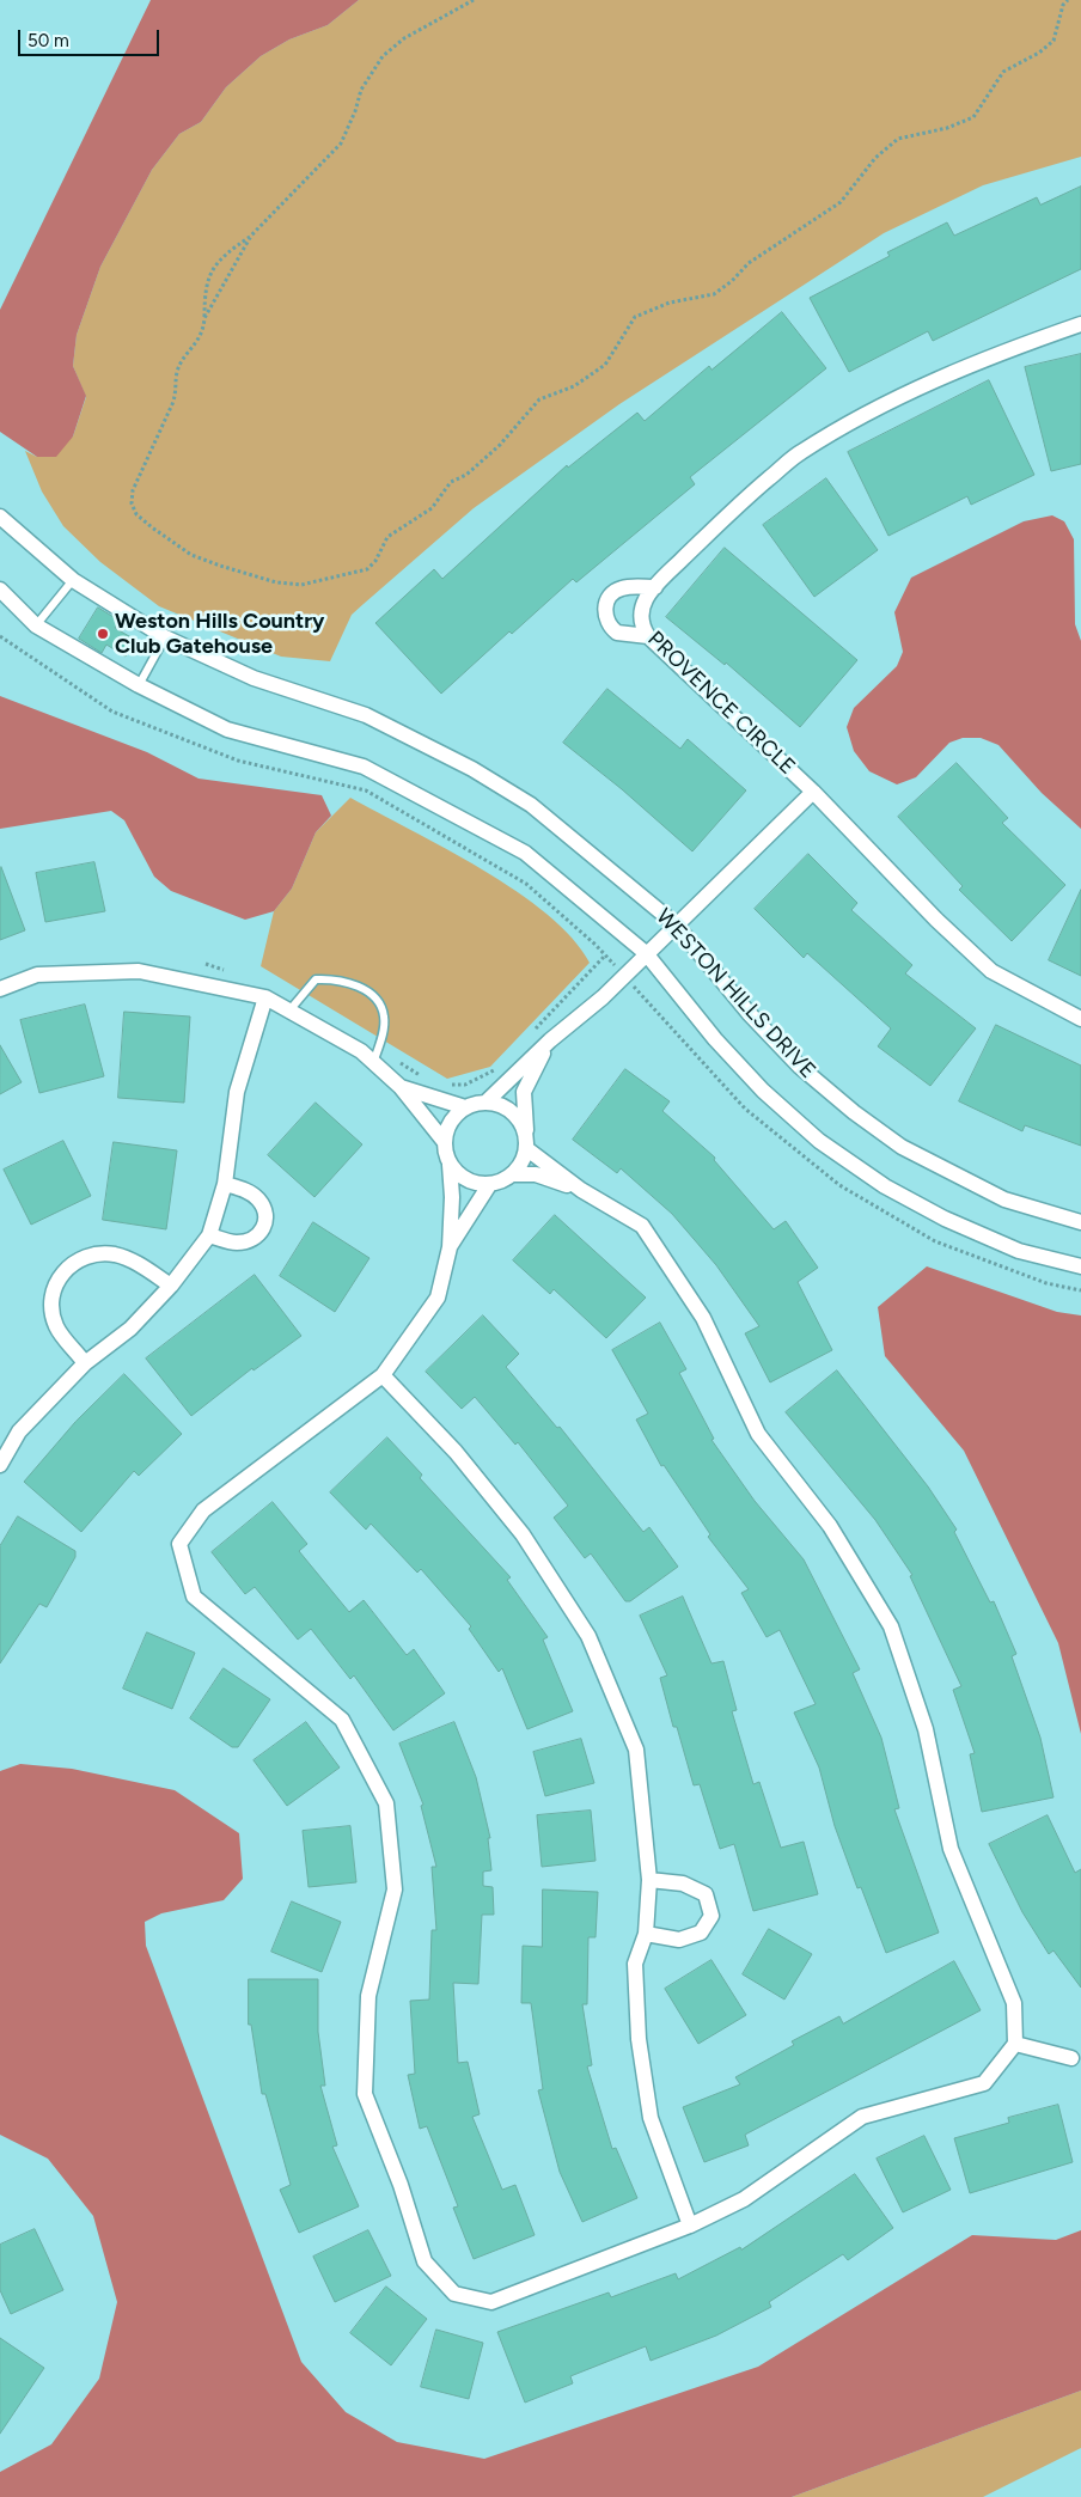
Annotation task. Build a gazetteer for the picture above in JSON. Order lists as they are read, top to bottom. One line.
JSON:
{"streets":{"street":["PROVENCE CIRCLE","WESTON HILLS DRIVE"]},"places":["Weston Hills Country Club Gatehouse"],"scale_bar":"50 m"}
